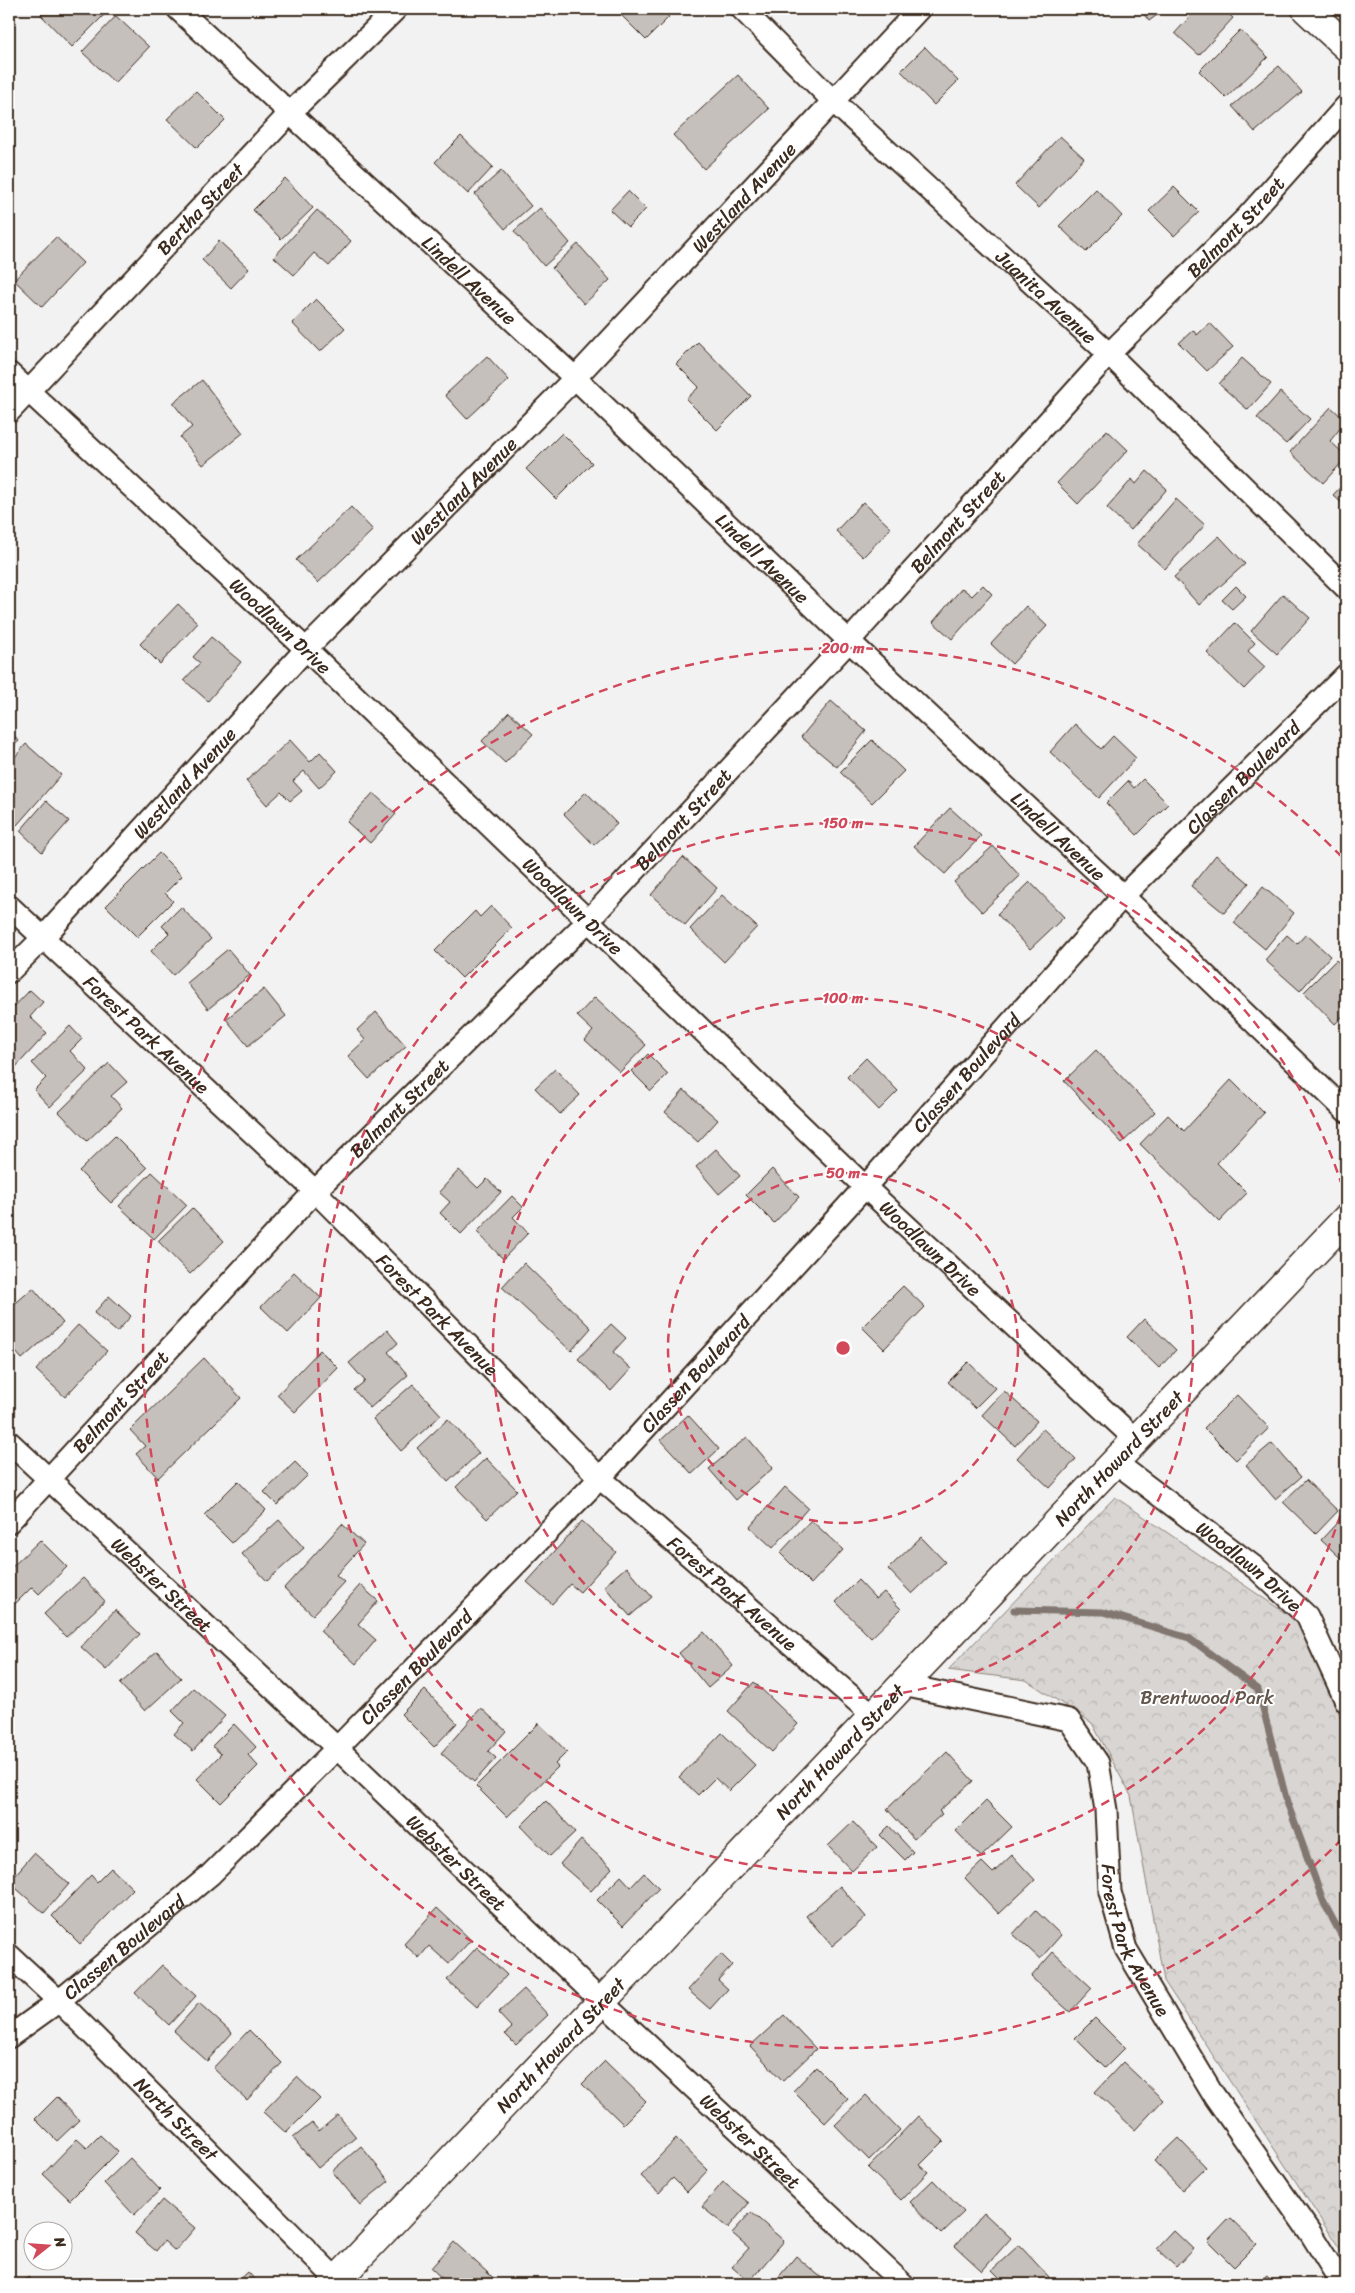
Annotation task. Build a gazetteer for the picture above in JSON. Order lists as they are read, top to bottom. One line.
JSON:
{"streets":{"street":["Westland Avenue","Bertha Street","Belmont Street","Lindell Avenue","Juanita Avenue","Woodlawn Drive","Classen Boulevard","Forest Park Avenue","North Howard Street","Webster Street","North Street"]},"crossings":[["Westland Avenue","Lindell Avenue"],["Westland Avenue","Juanita Avenue"],["Westland Avenue","Woodlawn Drive"],["Westland Avenue","Forest Park Avenue"],["Bertha Street","Lindell Avenue"],["Bertha Street","Woodlawn Drive"],["Belmont Street","Lindell Avenue"],["Belmont Street","Juanita Avenue"],["Belmont Street","Woodlawn Drive"],["Belmont Street","Forest Park Avenue"],["Belmont Street","Webster Street"],["Lindell Avenue","Classen Boulevard"],["Woodlawn Drive","Classen Boulevard"],["Woodlawn Drive","North Howard Street"],["Classen Boulevard","Forest Park Avenue"],["Classen Boulevard","Webster Street"],["Classen Boulevard","North Street"],["Forest Park Avenue","North Howard Street"],["North Howard Street","Webster Street"],["North Howard Street","North Street"]],"parks":["Brentwood Park"],"north":"right","rings":["200 m","150 m","100 m","50 m"]}
